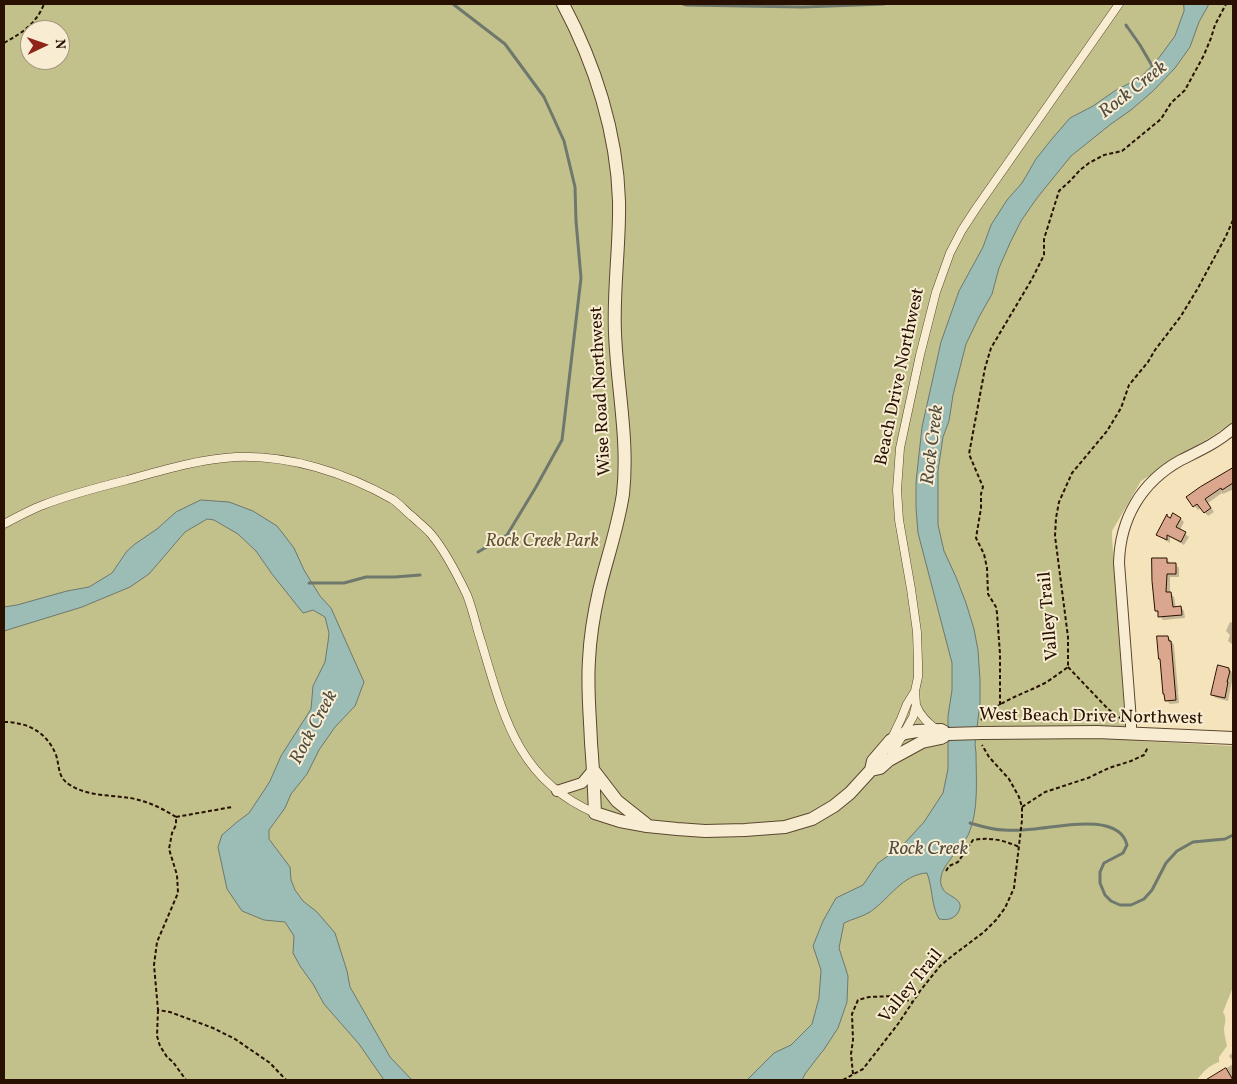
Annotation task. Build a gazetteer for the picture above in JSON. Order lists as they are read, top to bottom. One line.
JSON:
{"streets":{"street":["Beach Drive Northwest","Wise Road Northwest","West Beach Drive Northwest"],"path":["Valley Trail"]},"crossings":[["Beach Drive Northwest","Wise Road Northwest"],["Beach Drive Northwest","West Beach Drive Northwest"],["Valley Trail","West Beach Drive Northwest"]],"water":["Rock Creek"],"parks":["Rock Creek Park"],"north":"right"}
